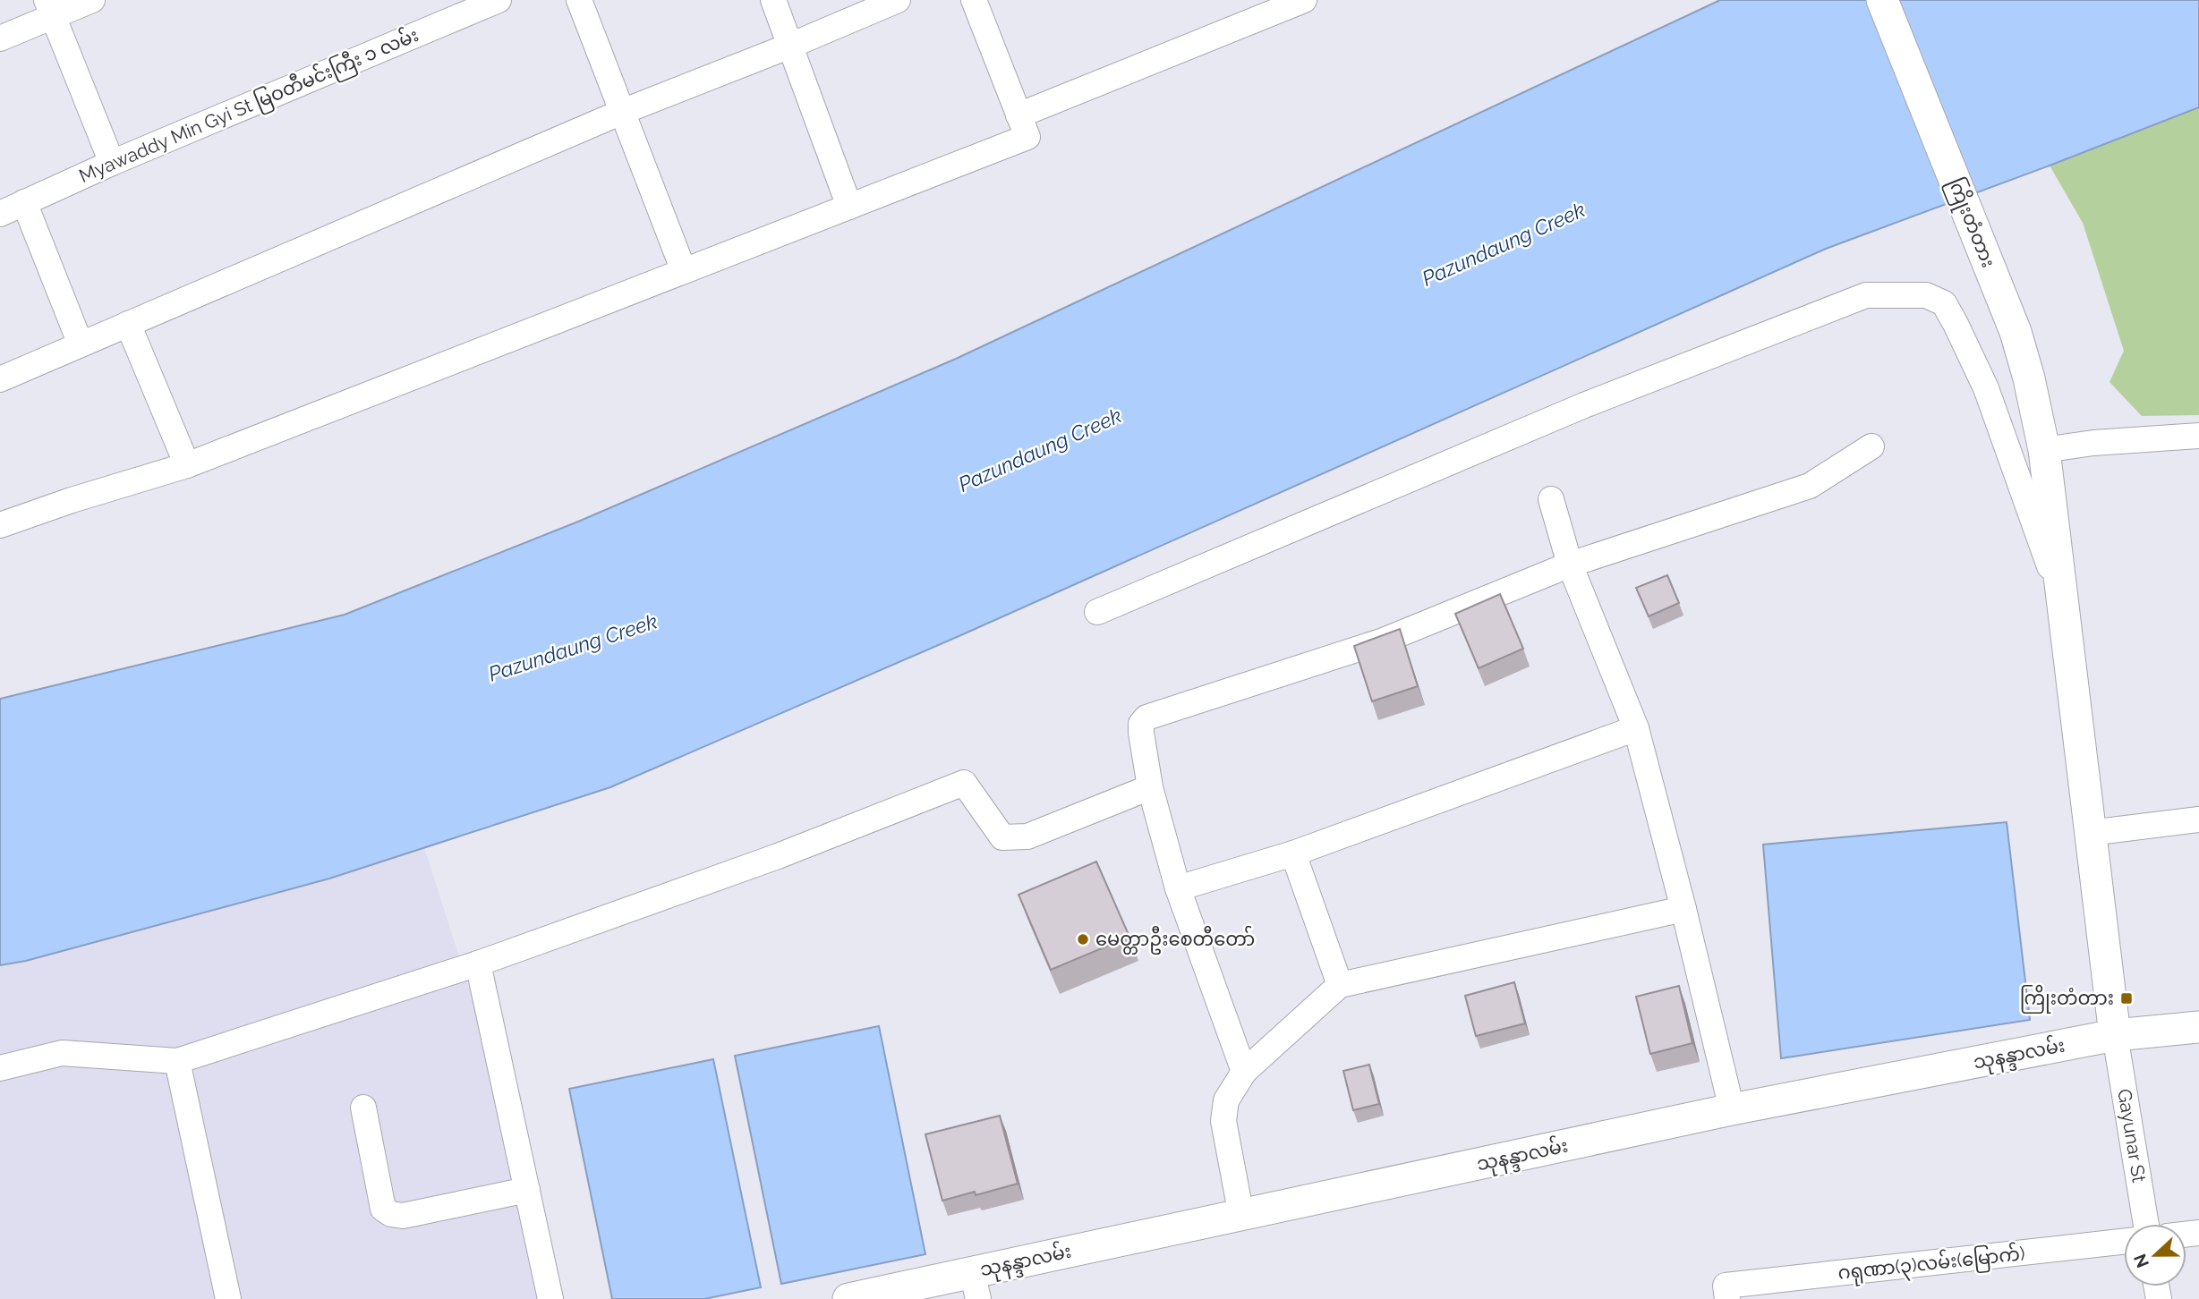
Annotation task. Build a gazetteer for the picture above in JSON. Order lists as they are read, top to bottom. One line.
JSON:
{"streets":{"main road":["ကြိုးတံတား","သုနန္ဒာလမ်း"],"street":["Myawaddy Min Gyi St မြဝတီမင်းကြီး ၁ လမ်း","Gayunar St","ဂရုဏာ(၃)လမ်း(မြောက်)"]},"crossings":[["ကြိုးတံတား","သုနန္ဒာလမ်း"],["ကြိုးတံတား","Gayunar St"],["သုနန္ဒာလမ်း","Gayunar St"]],"water":["Pazundaung Creek"],"places":{"other":["မေတ္တာဦးစေတီတော်"],"transit":["ကြိုးတံတား"]},"north":"left"}
